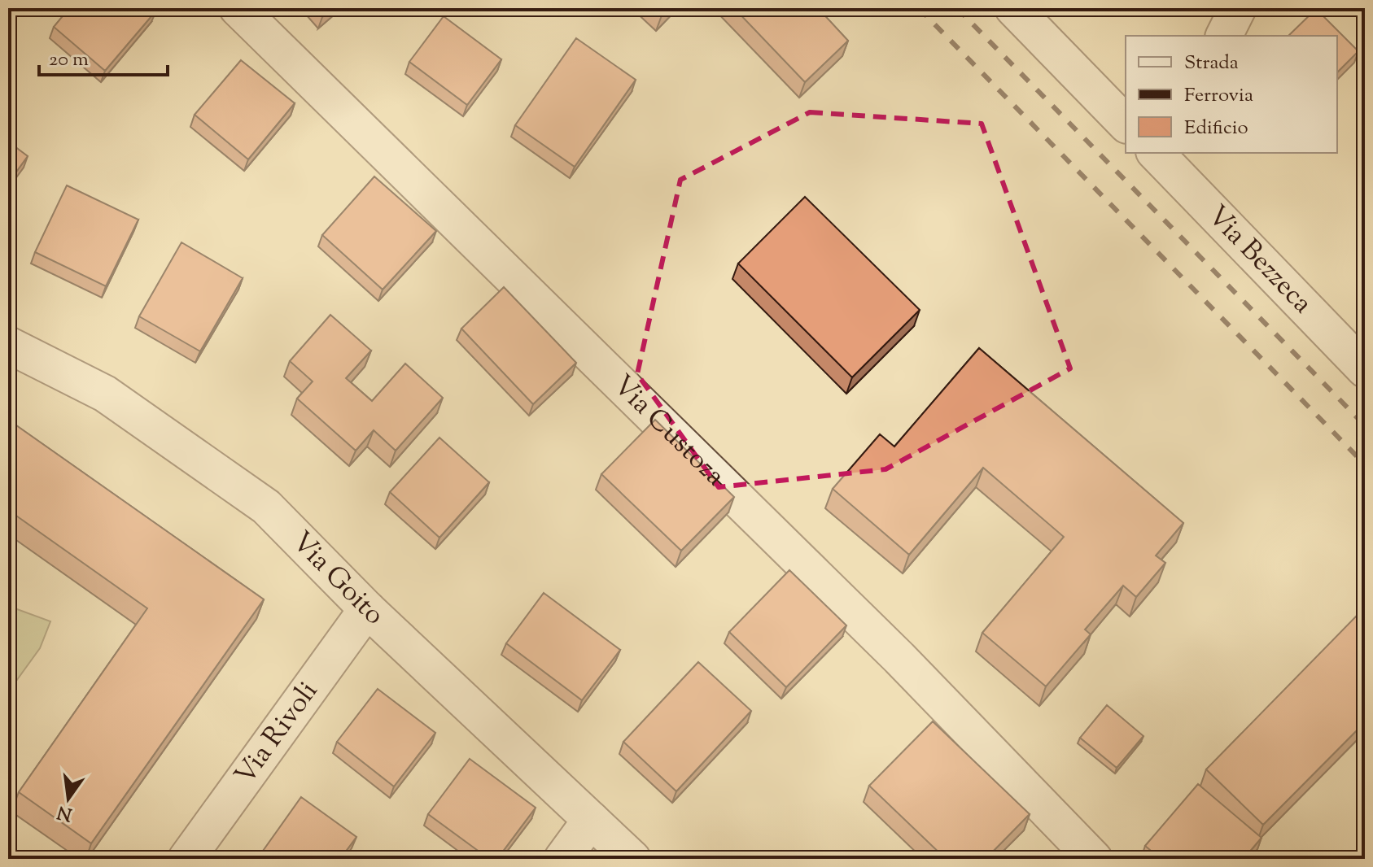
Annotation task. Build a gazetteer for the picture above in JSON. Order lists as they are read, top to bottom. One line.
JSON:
{"streets":{"street":["Via Bezzeca","Via Custoza","Via Goito","Via Rivoli"]},"crossings":[["Via Goito","Via Rivoli"]],"legend":["Strada","Ferrovia","Edificio"],"scale_bar":"20 m","north":"bottom"}
